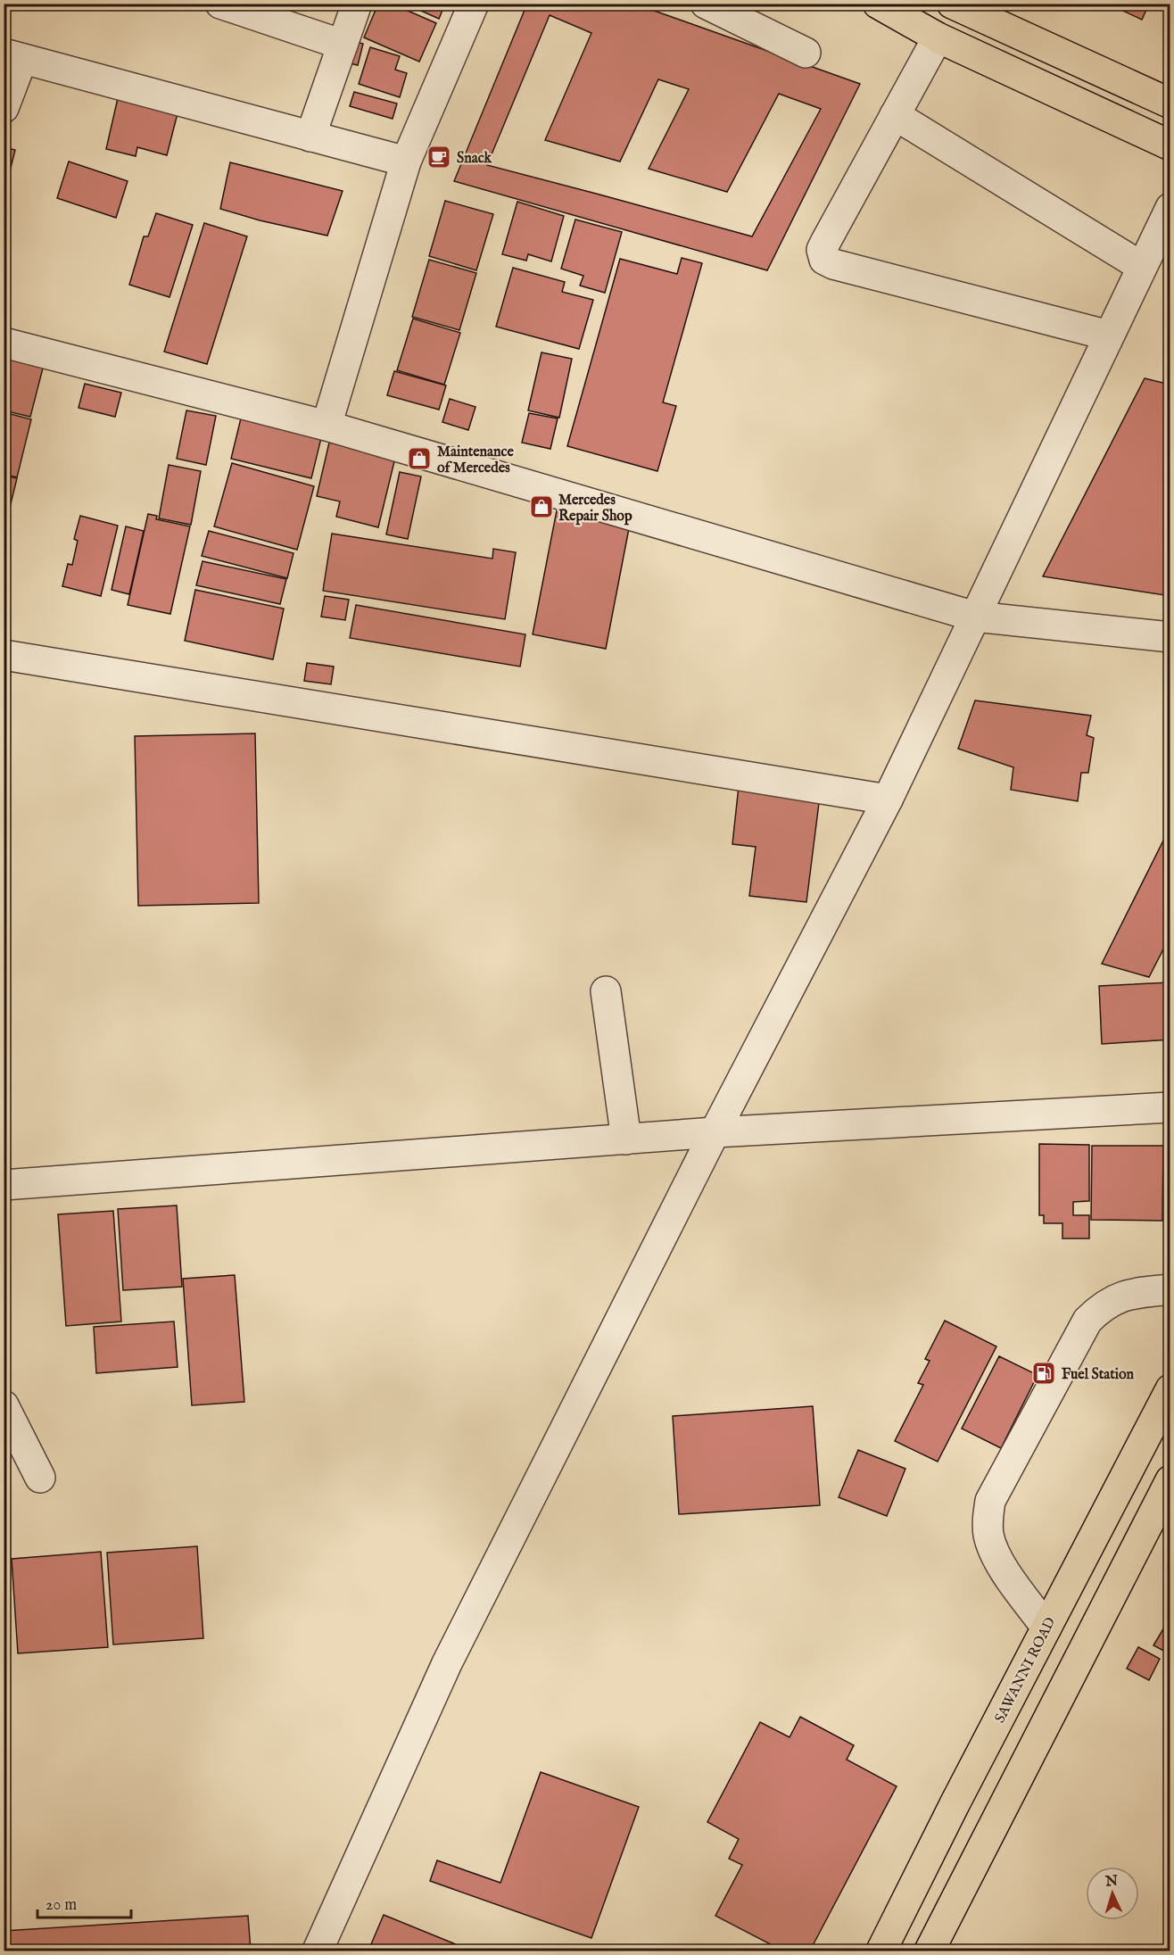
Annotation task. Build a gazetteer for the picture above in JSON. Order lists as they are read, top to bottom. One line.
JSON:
{"streets":{"highway":["SAWANNI ROAD"]},"places":{"cafe":["Snack"],"shop":["Maintenance of Mercedes","Mercedes Repair Shop"],"fuel station":["Fuel Station"]},"scale_bar":"20 m","north":"top"}
